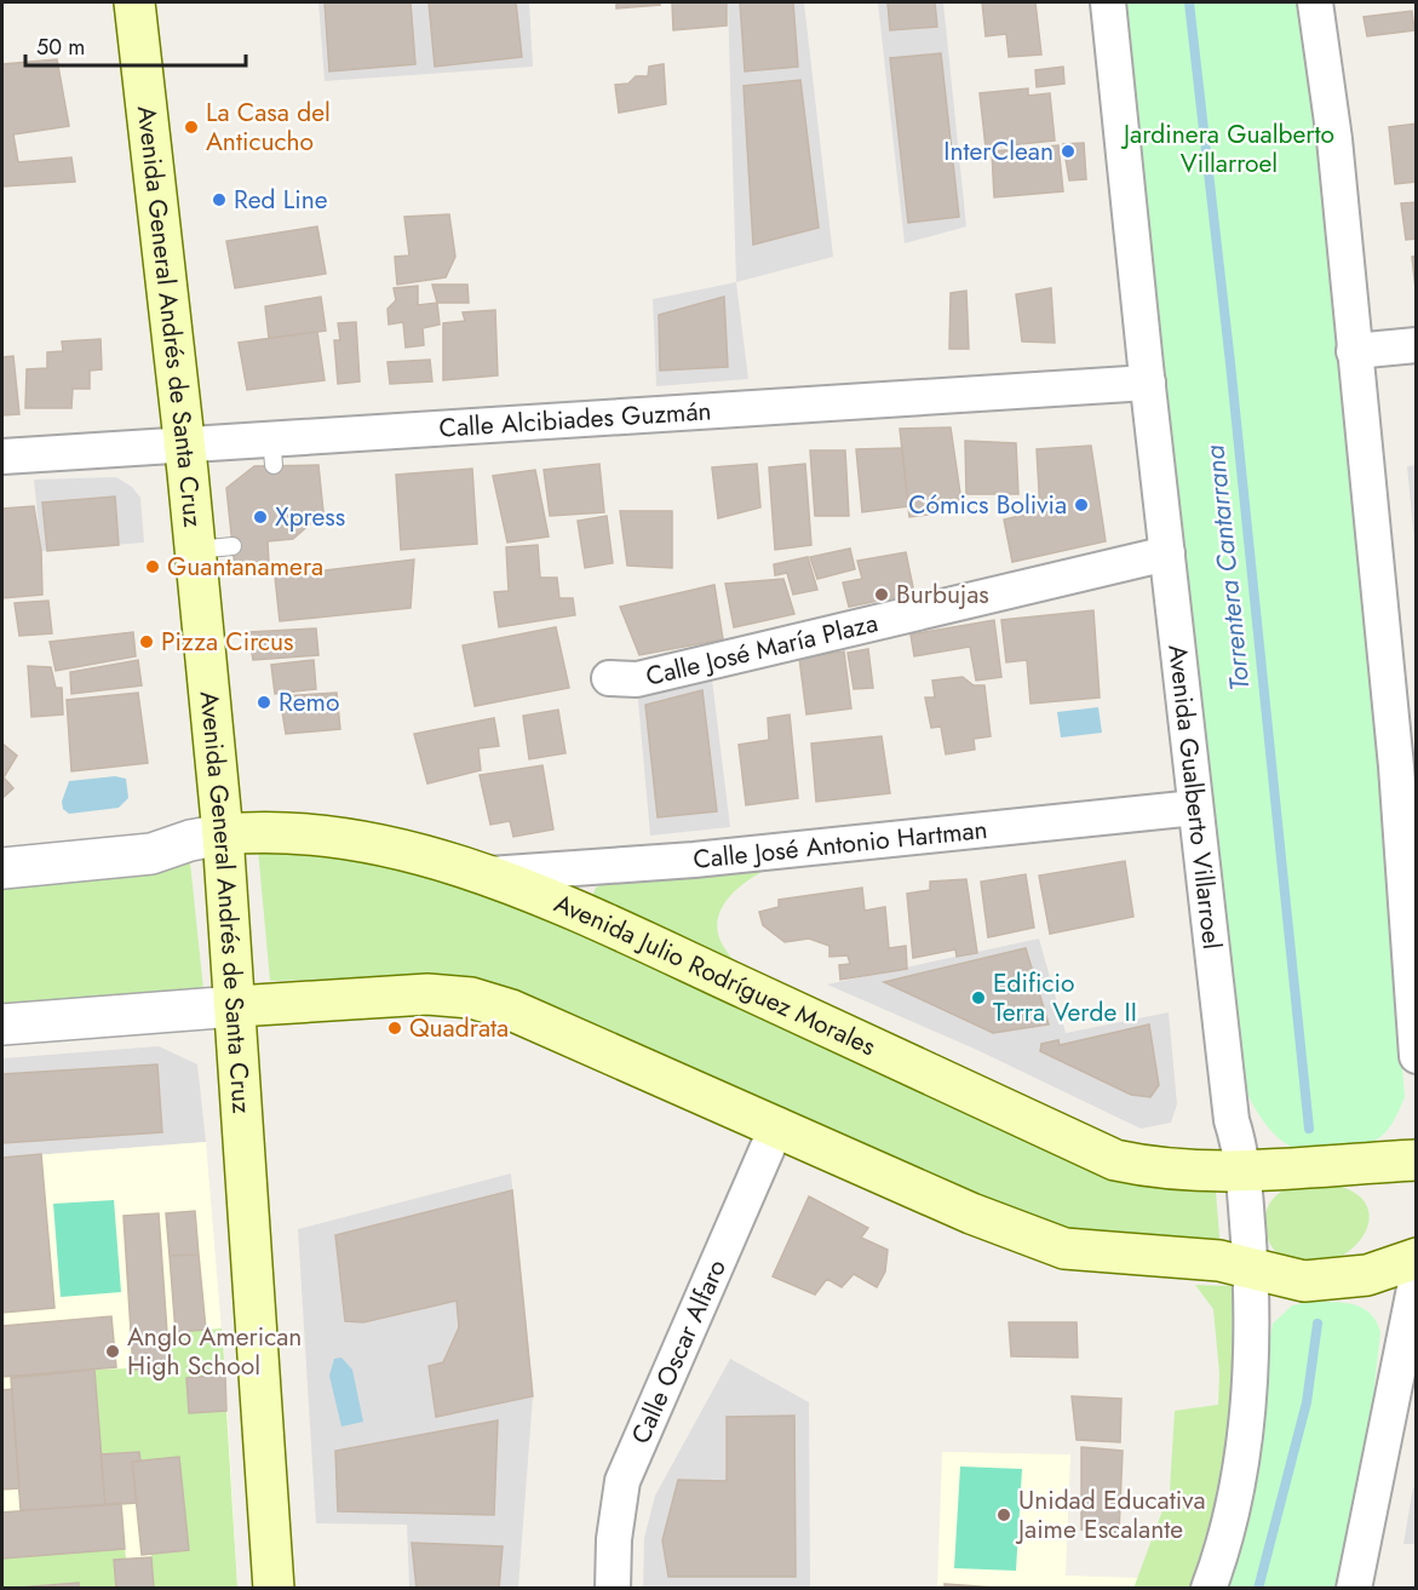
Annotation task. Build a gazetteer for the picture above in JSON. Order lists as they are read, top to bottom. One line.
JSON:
{"streets":{"main road":["Avenida General Andrés de Santa Cruz","Avenida Julio Rodríguez Morales"],"street":["Calle Alcibiades Guzmán","Calle José María Plaza","Avenida Gualberto Villarroel","Calle José Antonio Hartman","Calle Oscar Alfaro"]},"crossings":[["Avenida General Andrés de Santa Cruz","Calle Alcibiades Guzmán"],["Avenida General Andrés de Santa Cruz","Avenida Julio Rodríguez Morales"],["Calle Alcibiades Guzmán","Avenida Gualberto Villarroel"],["Calle José María Plaza","Avenida Gualberto Villarroel"],["Avenida Gualberto Villarroel","Calle José Antonio Hartman"],["Avenida Gualberto Villarroel","Avenida Julio Rodríguez Morales"],["Calle José Antonio Hartman","Avenida Julio Rodríguez Morales"]],"water":["Torrentera Cantarrana"],"parks":["Jardinera Gualberto Villarroel"],"places":["La Casa del Anticucho","InterClean","Red Line","Cómics Bolivia","Xpress","Guantanamera","Burbujas","Pizza Circus","Remo","Edificio Terra Verde II","Quadrata","Anglo American High School","Unidad Educativa Jaime Escalante"],"scale_bar":"50 m"}
